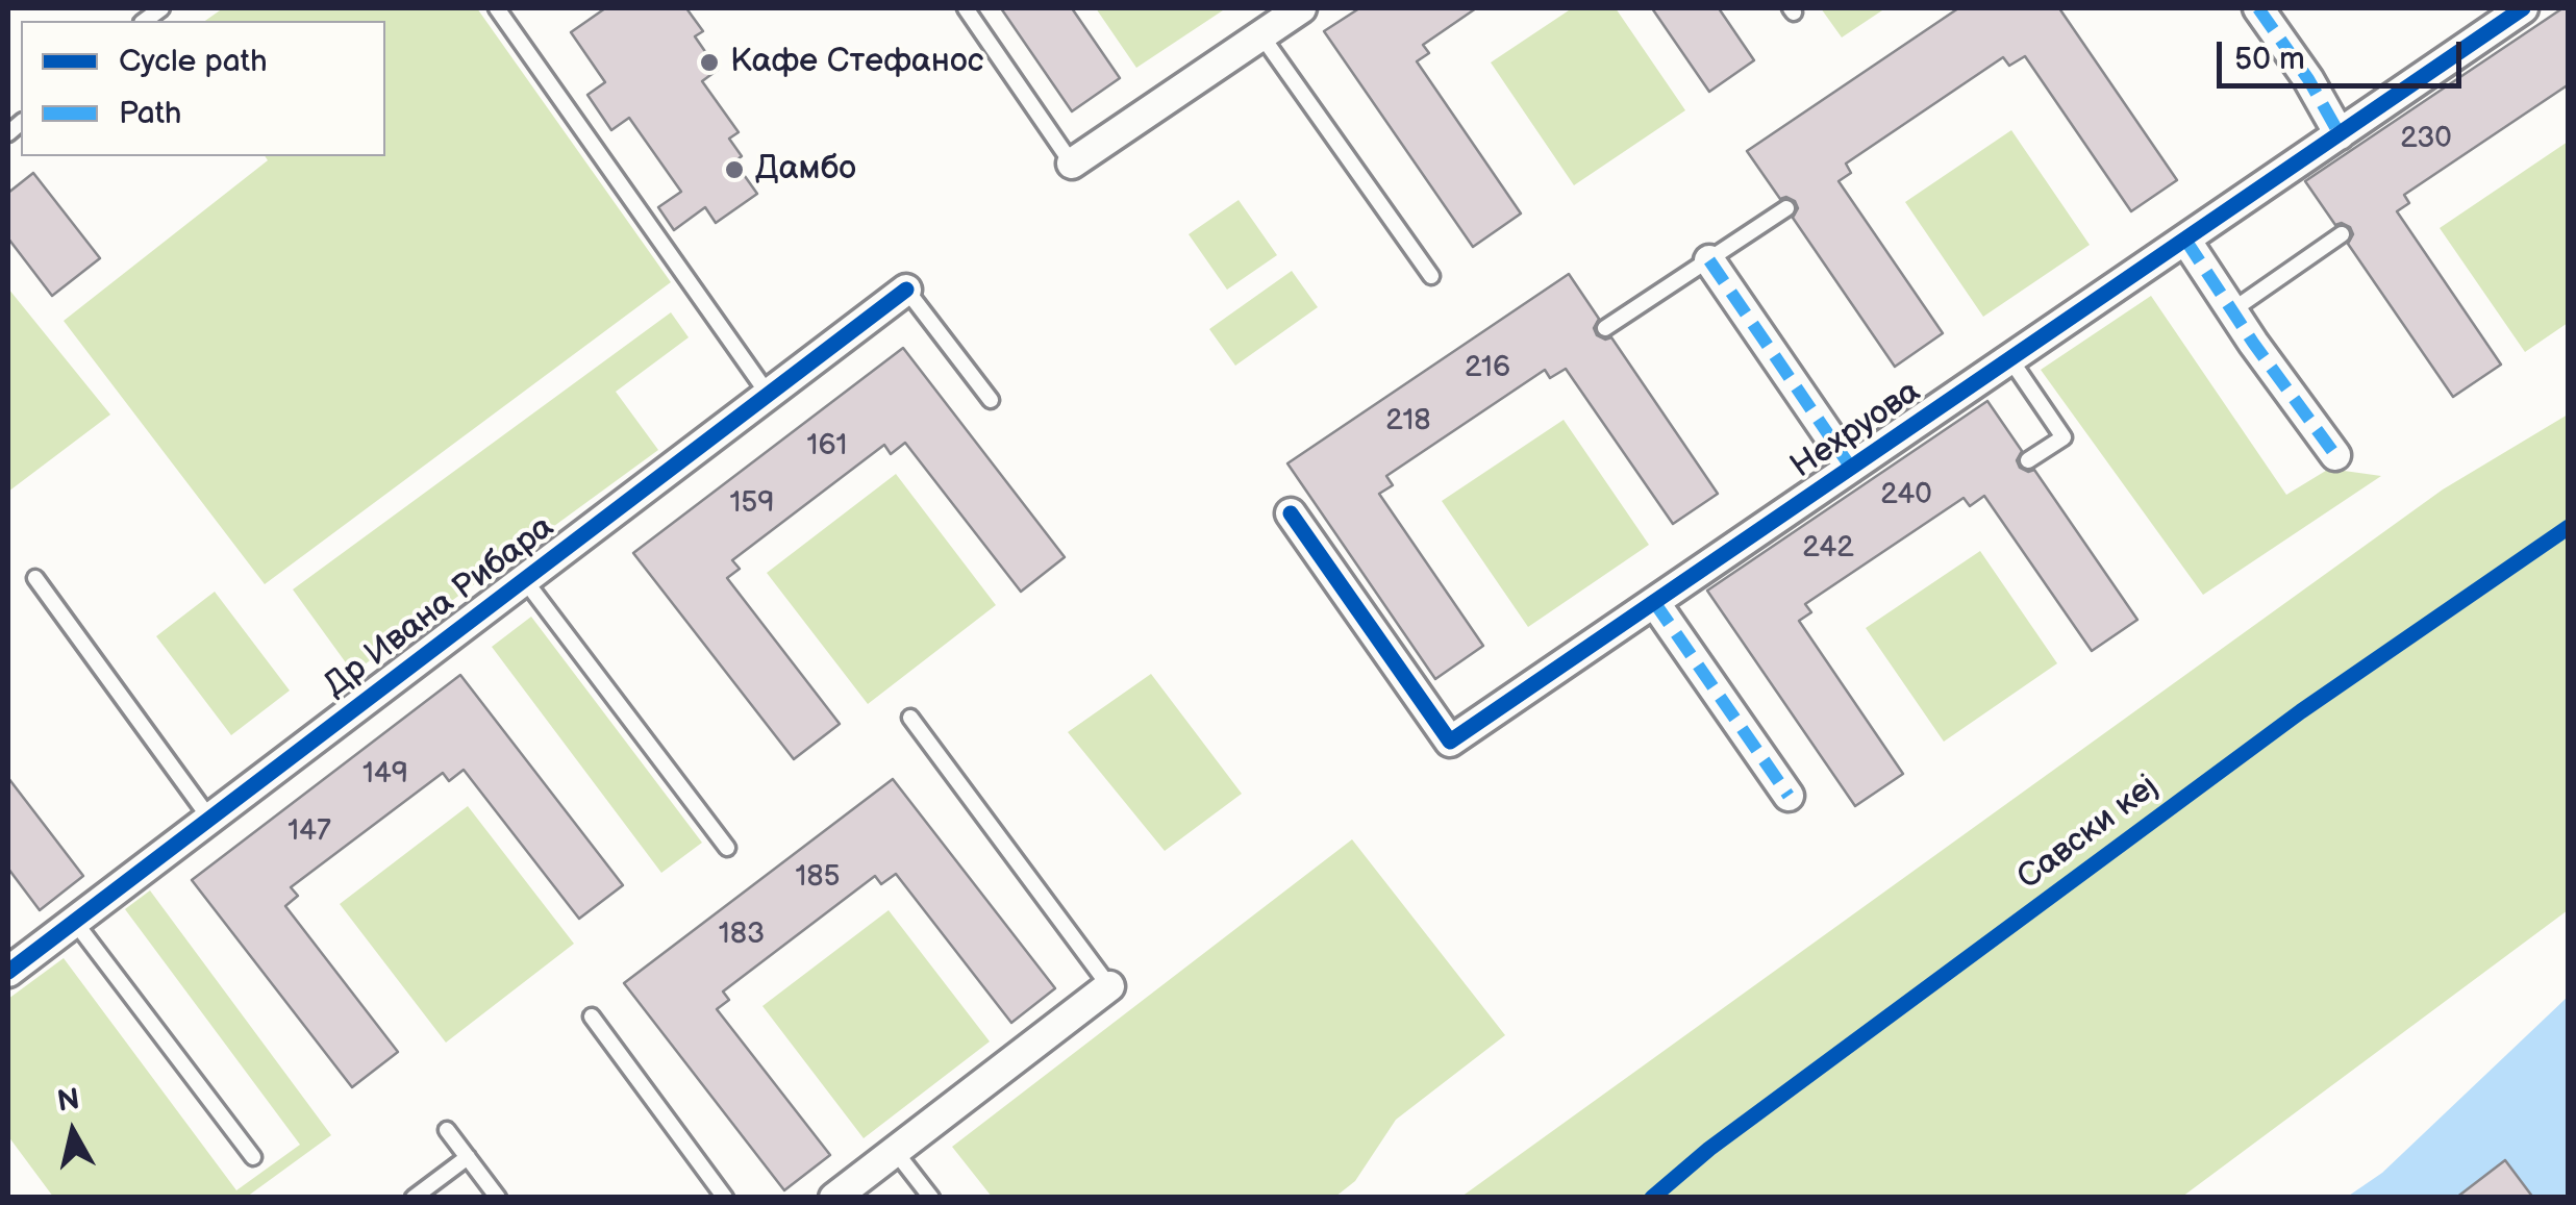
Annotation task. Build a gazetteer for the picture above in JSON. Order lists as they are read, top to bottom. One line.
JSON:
{"streets":{"street":["Нехруова","Др Ивана Рибара"],"cycle path":["Савски кеј"]},"places":["Кафе Стефанос","Дамбо"],"house_numbers":["230","216","218","161","240","159","242","149","147","185","183"],"legend":["Cycle path","Path"],"scale_bar":"50 m","north":"top"}
